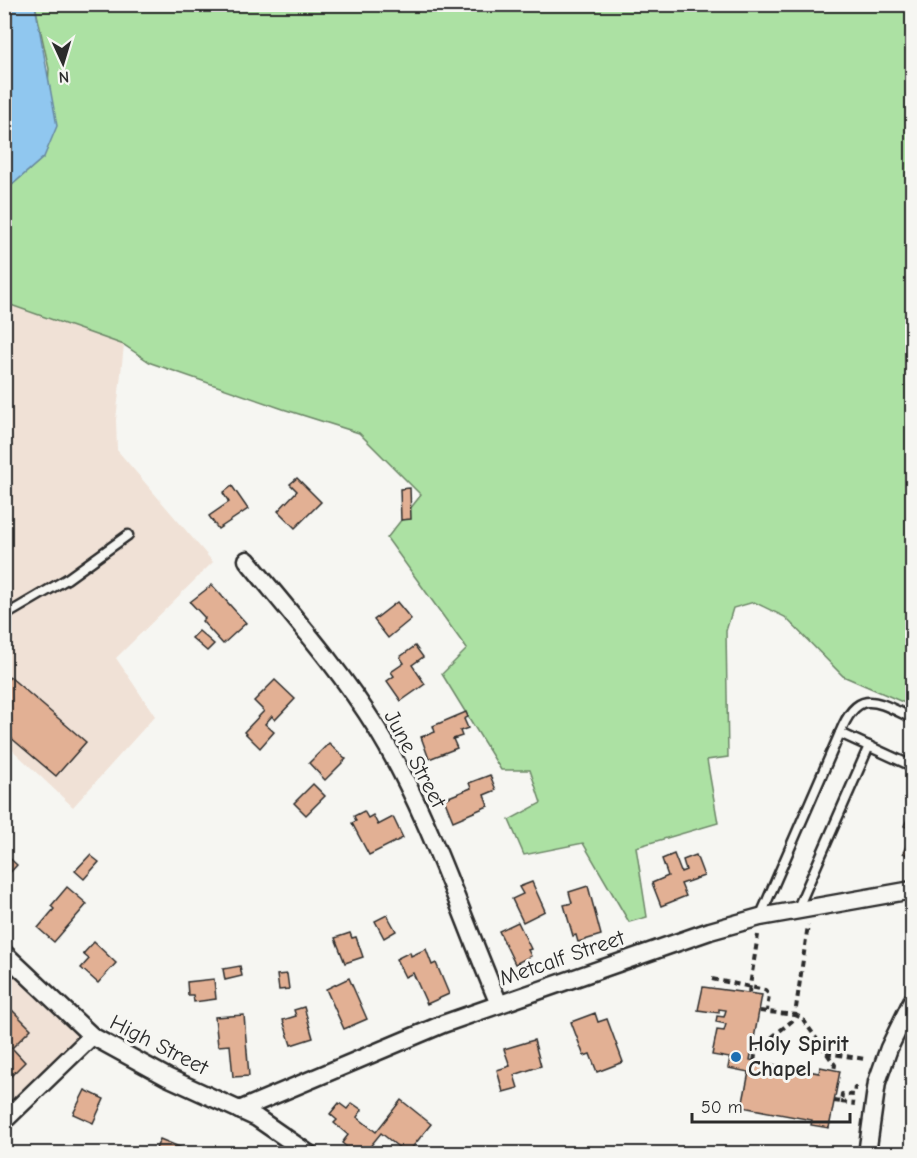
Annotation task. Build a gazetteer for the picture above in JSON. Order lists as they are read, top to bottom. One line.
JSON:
{"streets":{"street":["June Street","Metcalf Street","High Street"]},"crossings":[["June Street","Metcalf Street"],["Metcalf Street","High Street"]],"places":["Holy Spirit Chapel"],"scale_bar":"50 m","north":"bottom"}
